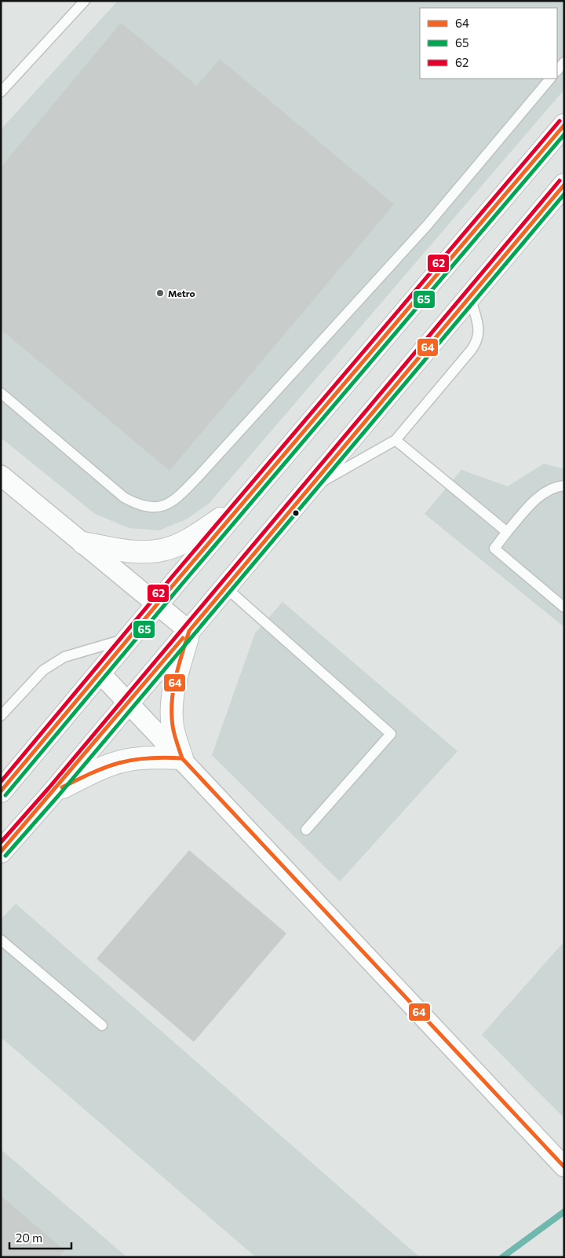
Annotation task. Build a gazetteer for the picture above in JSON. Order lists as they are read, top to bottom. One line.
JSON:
{"places":["Metro"],"lines":["transit line 62","transit line 64","transit line 65"],"legend":["64","65","62"],"scale_bar":"20 m"}
